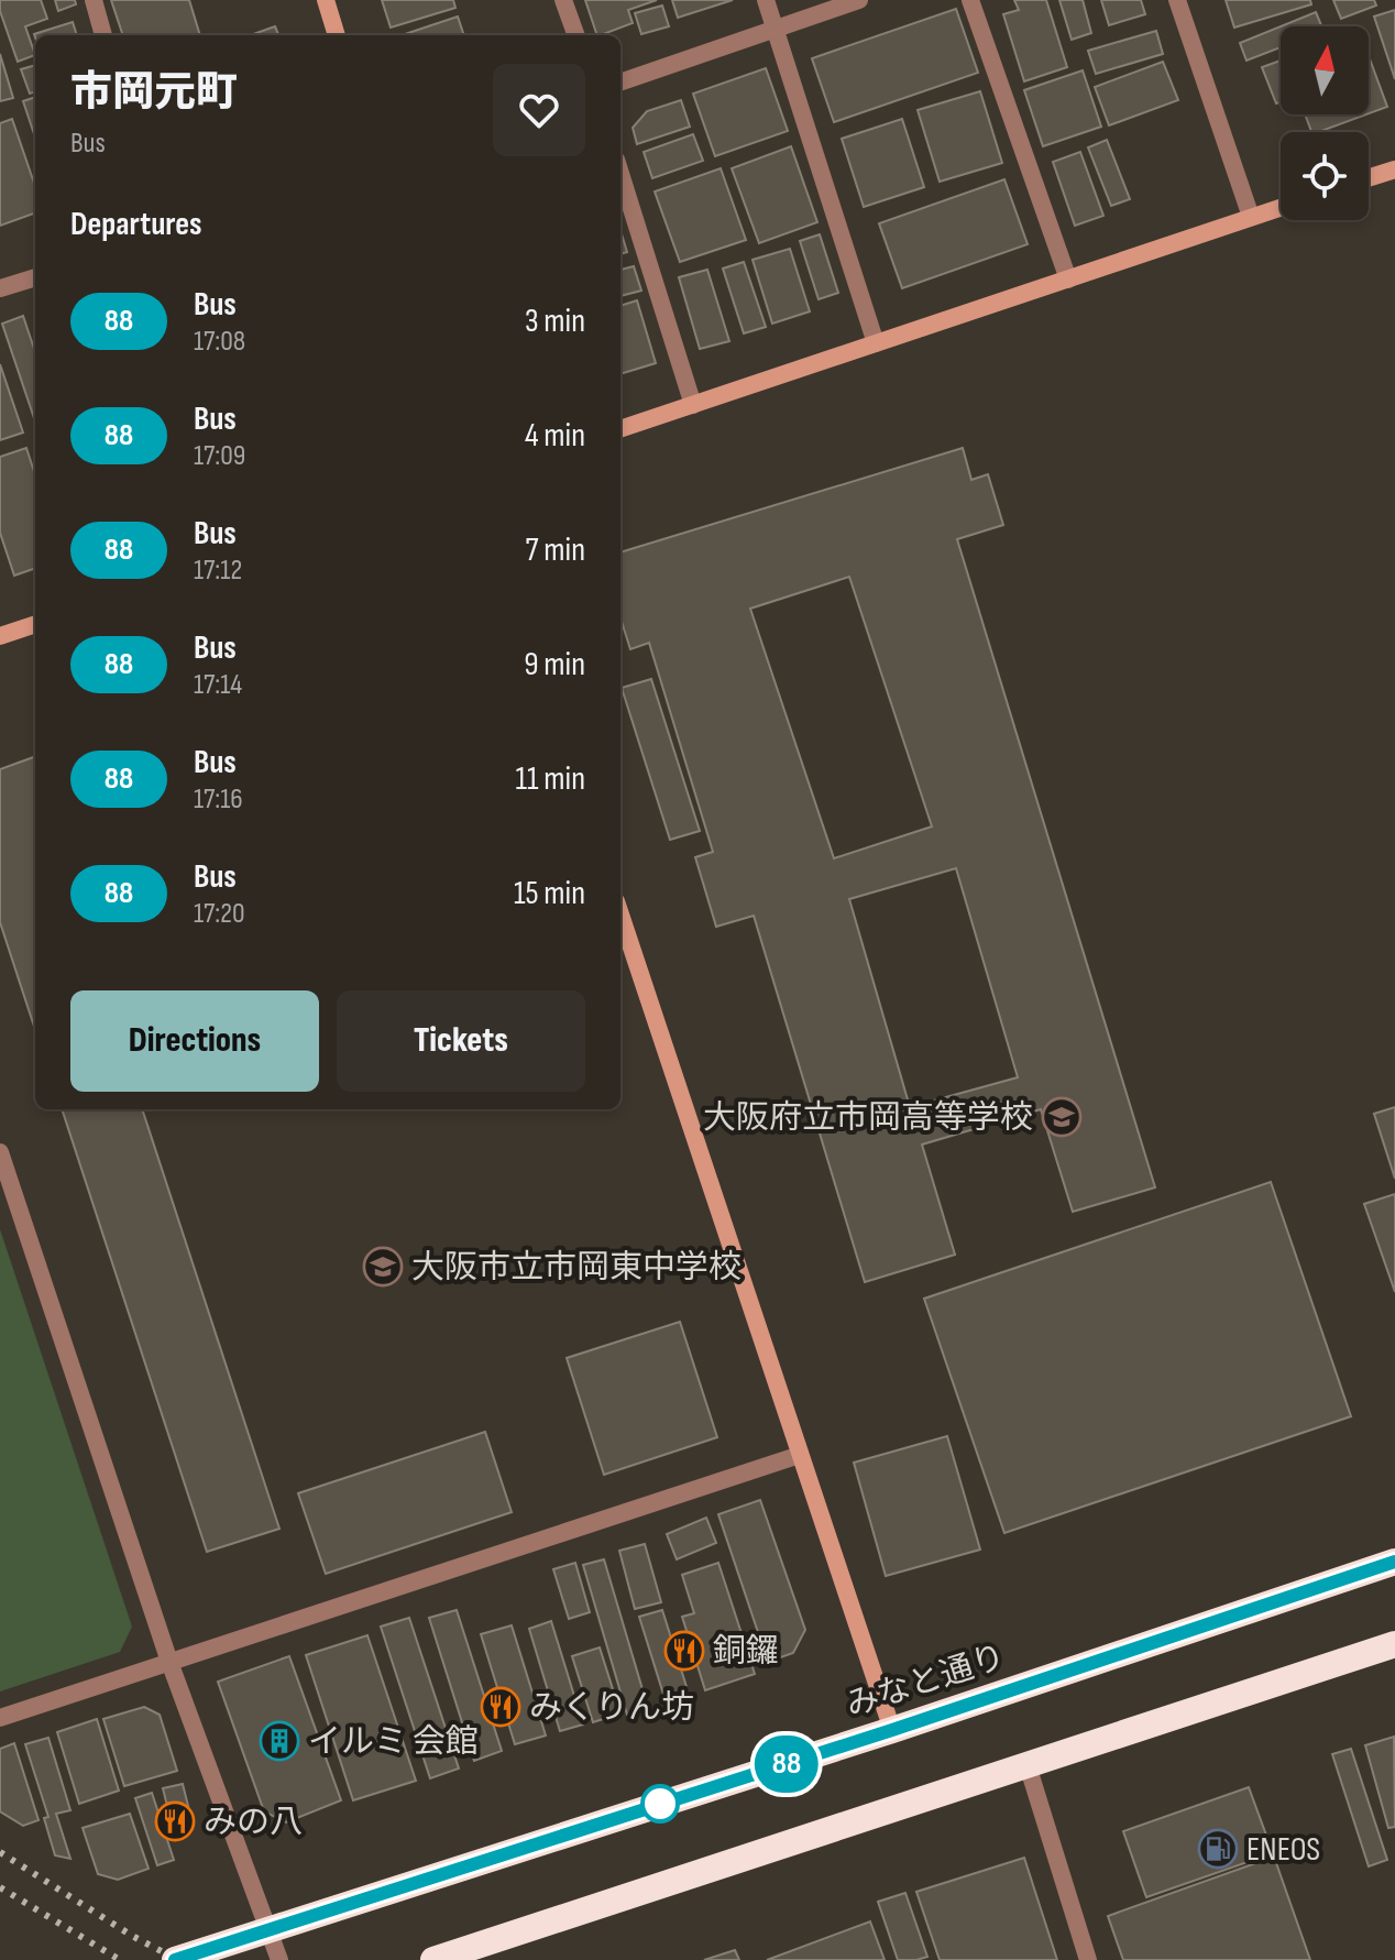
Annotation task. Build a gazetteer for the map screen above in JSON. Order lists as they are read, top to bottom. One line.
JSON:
{"streets":{"highway":["みなと通り"]},"places":{"school or university":["大阪府立市岡高等学校","大阪市立市岡東中学校"],"restaurant":["銅鑼","みくりん坊","みの八"],"building":["イルミ 会館"],"fuel station":["ENEOS"]},"lines":["bus line 88"],"north":"top","page":{"on_map":"88","heading":[["市岡元町","Bus"],"Departures"],"list":[{"mark":"88","name":"Bus","note":"17:08","value":"3 min"},{"mark":"88","name":"Bus","note":"17:09","value":"4 min"},{"mark":"88","name":"Bus","note":"17:12","value":"7 min"},{"mark":"88","name":"Bus","note":"17:14","value":"9 min"},{"mark":"88","name":"Bus","note":"17:16","value":"11 min"},{"mark":"88","name":"Bus","note":"17:20","value":"15 min"}],"buttons":["Directions","Tickets"]}}
